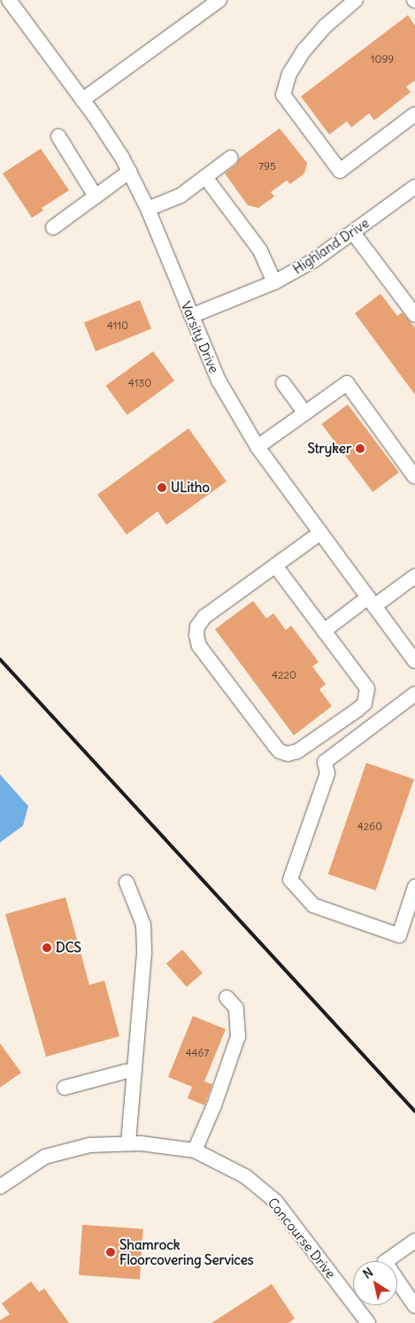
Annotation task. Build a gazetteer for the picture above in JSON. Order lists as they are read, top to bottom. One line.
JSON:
{"streets":{"street":["Highland Drive","Varsity Drive","Concourse Drive"]},"crossings":[["Highland Drive","Varsity Drive"]],"places":["Stryker","ULitho","DCS","Shamrock Floorcovering Services"],"house_numbers":["1099","795","4110","4130","4220","4260","4467"],"north":"top left"}
